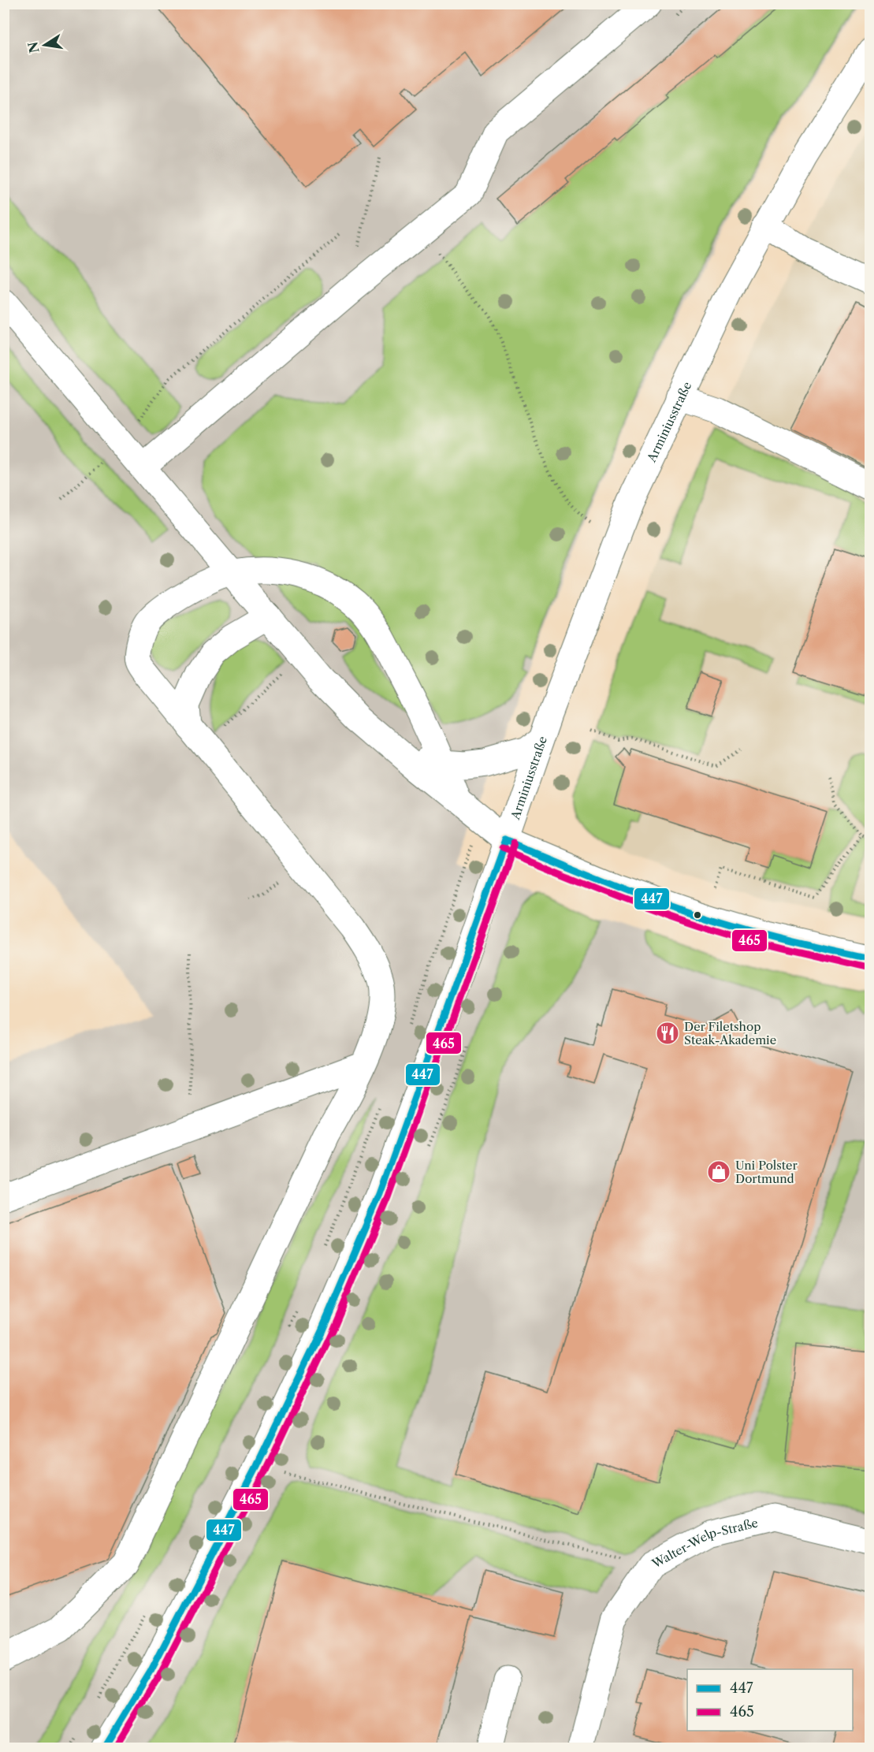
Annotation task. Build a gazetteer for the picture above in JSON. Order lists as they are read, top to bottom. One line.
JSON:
{"streets":{"street":["Arminiusstraße","Walter-Welp-Straße"]},"places":{"restaurant":["Der Filetshop Steak-Akademie"],"shop":["Uni Polster Dortmund"]},"lines":["transit line 447","transit line 465"],"legend":["447","465"],"north":"left"}
